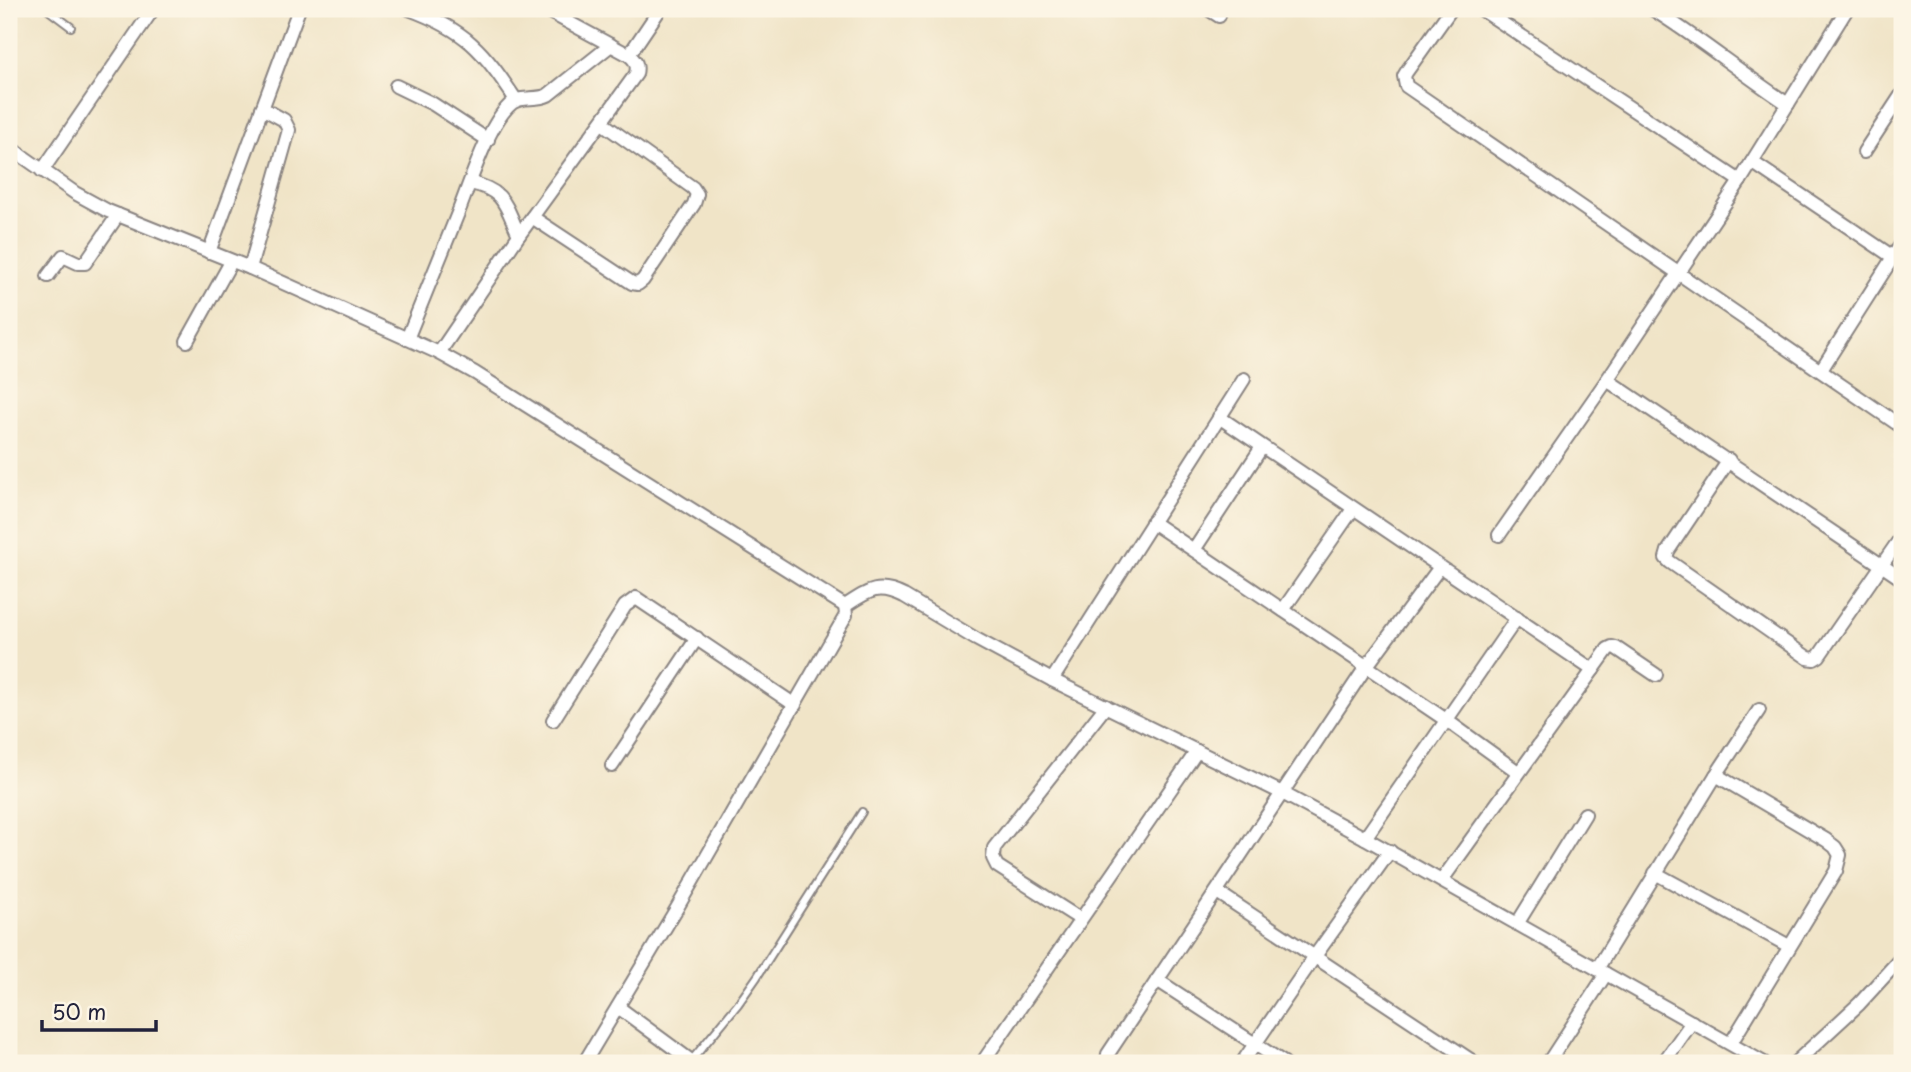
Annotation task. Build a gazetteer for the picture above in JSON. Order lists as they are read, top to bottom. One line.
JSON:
{"scale_bar":"50 m"}
